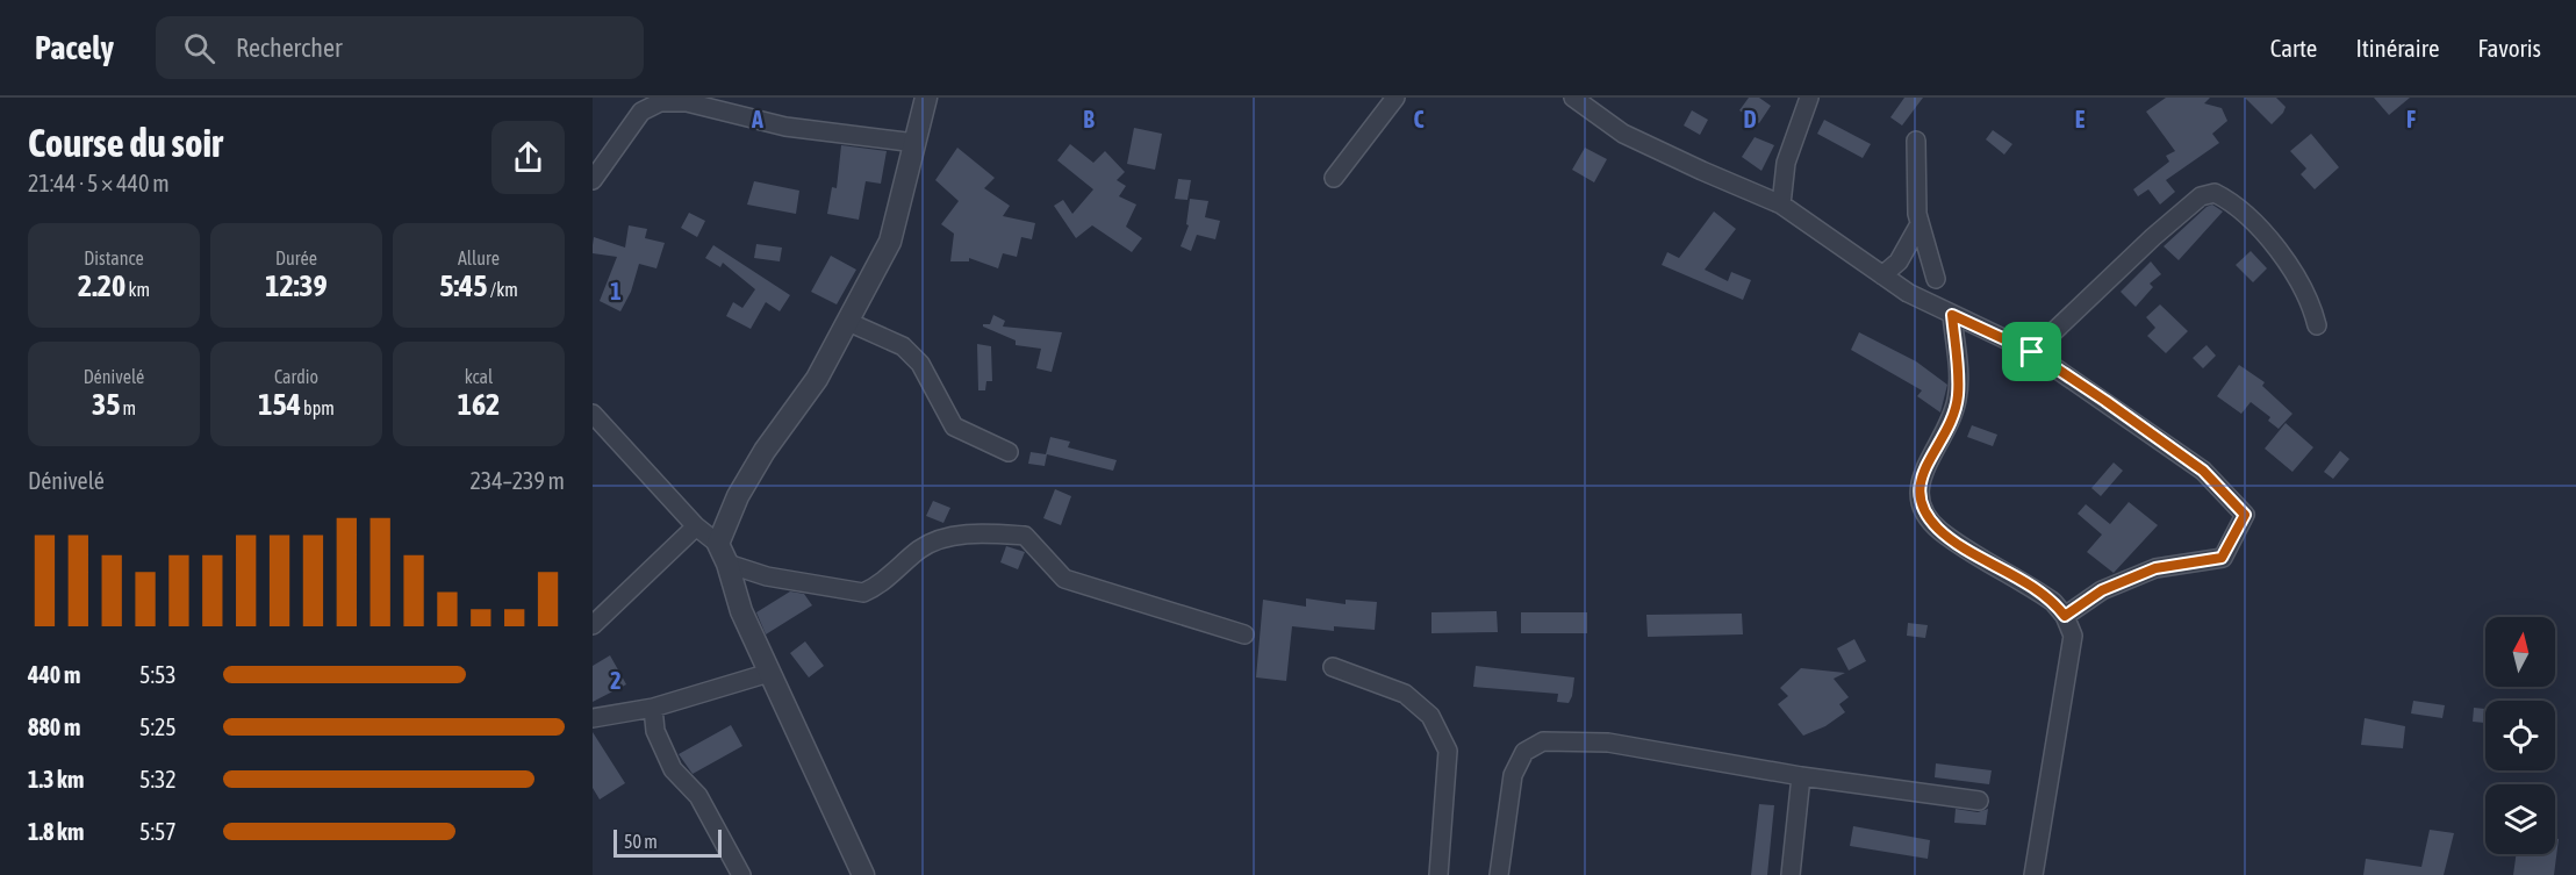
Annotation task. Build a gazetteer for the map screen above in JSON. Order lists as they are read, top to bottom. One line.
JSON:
{"scale_bar":"50 m","north":"top","page":{"header":"Pacely","search":"Rechercher","nav":["Carte","Itinéraire","Favoris"],"heading":["Course du soir","21:44 · 5 × 440 m"],"stats":[["Distance","2.20 km"],["Durée","12:39"],["Allure","5:45 /km"],["Dénivelé","35 m"],["Cardio","154 bpm"],["kcal","162"]],"chart":["Dénivelé","234–239 m"],"list":[{"name":"440 m","note":"5:53"},{"name":"880 m","note":"5:25"},{"name":"1.3 km","note":"5:32"},{"name":"1.8 km","note":"5:57"}],"scale":"50 m"},"grid":{"columns":["A","B","C","D","E","F"],"rows":["1","2"]}}
